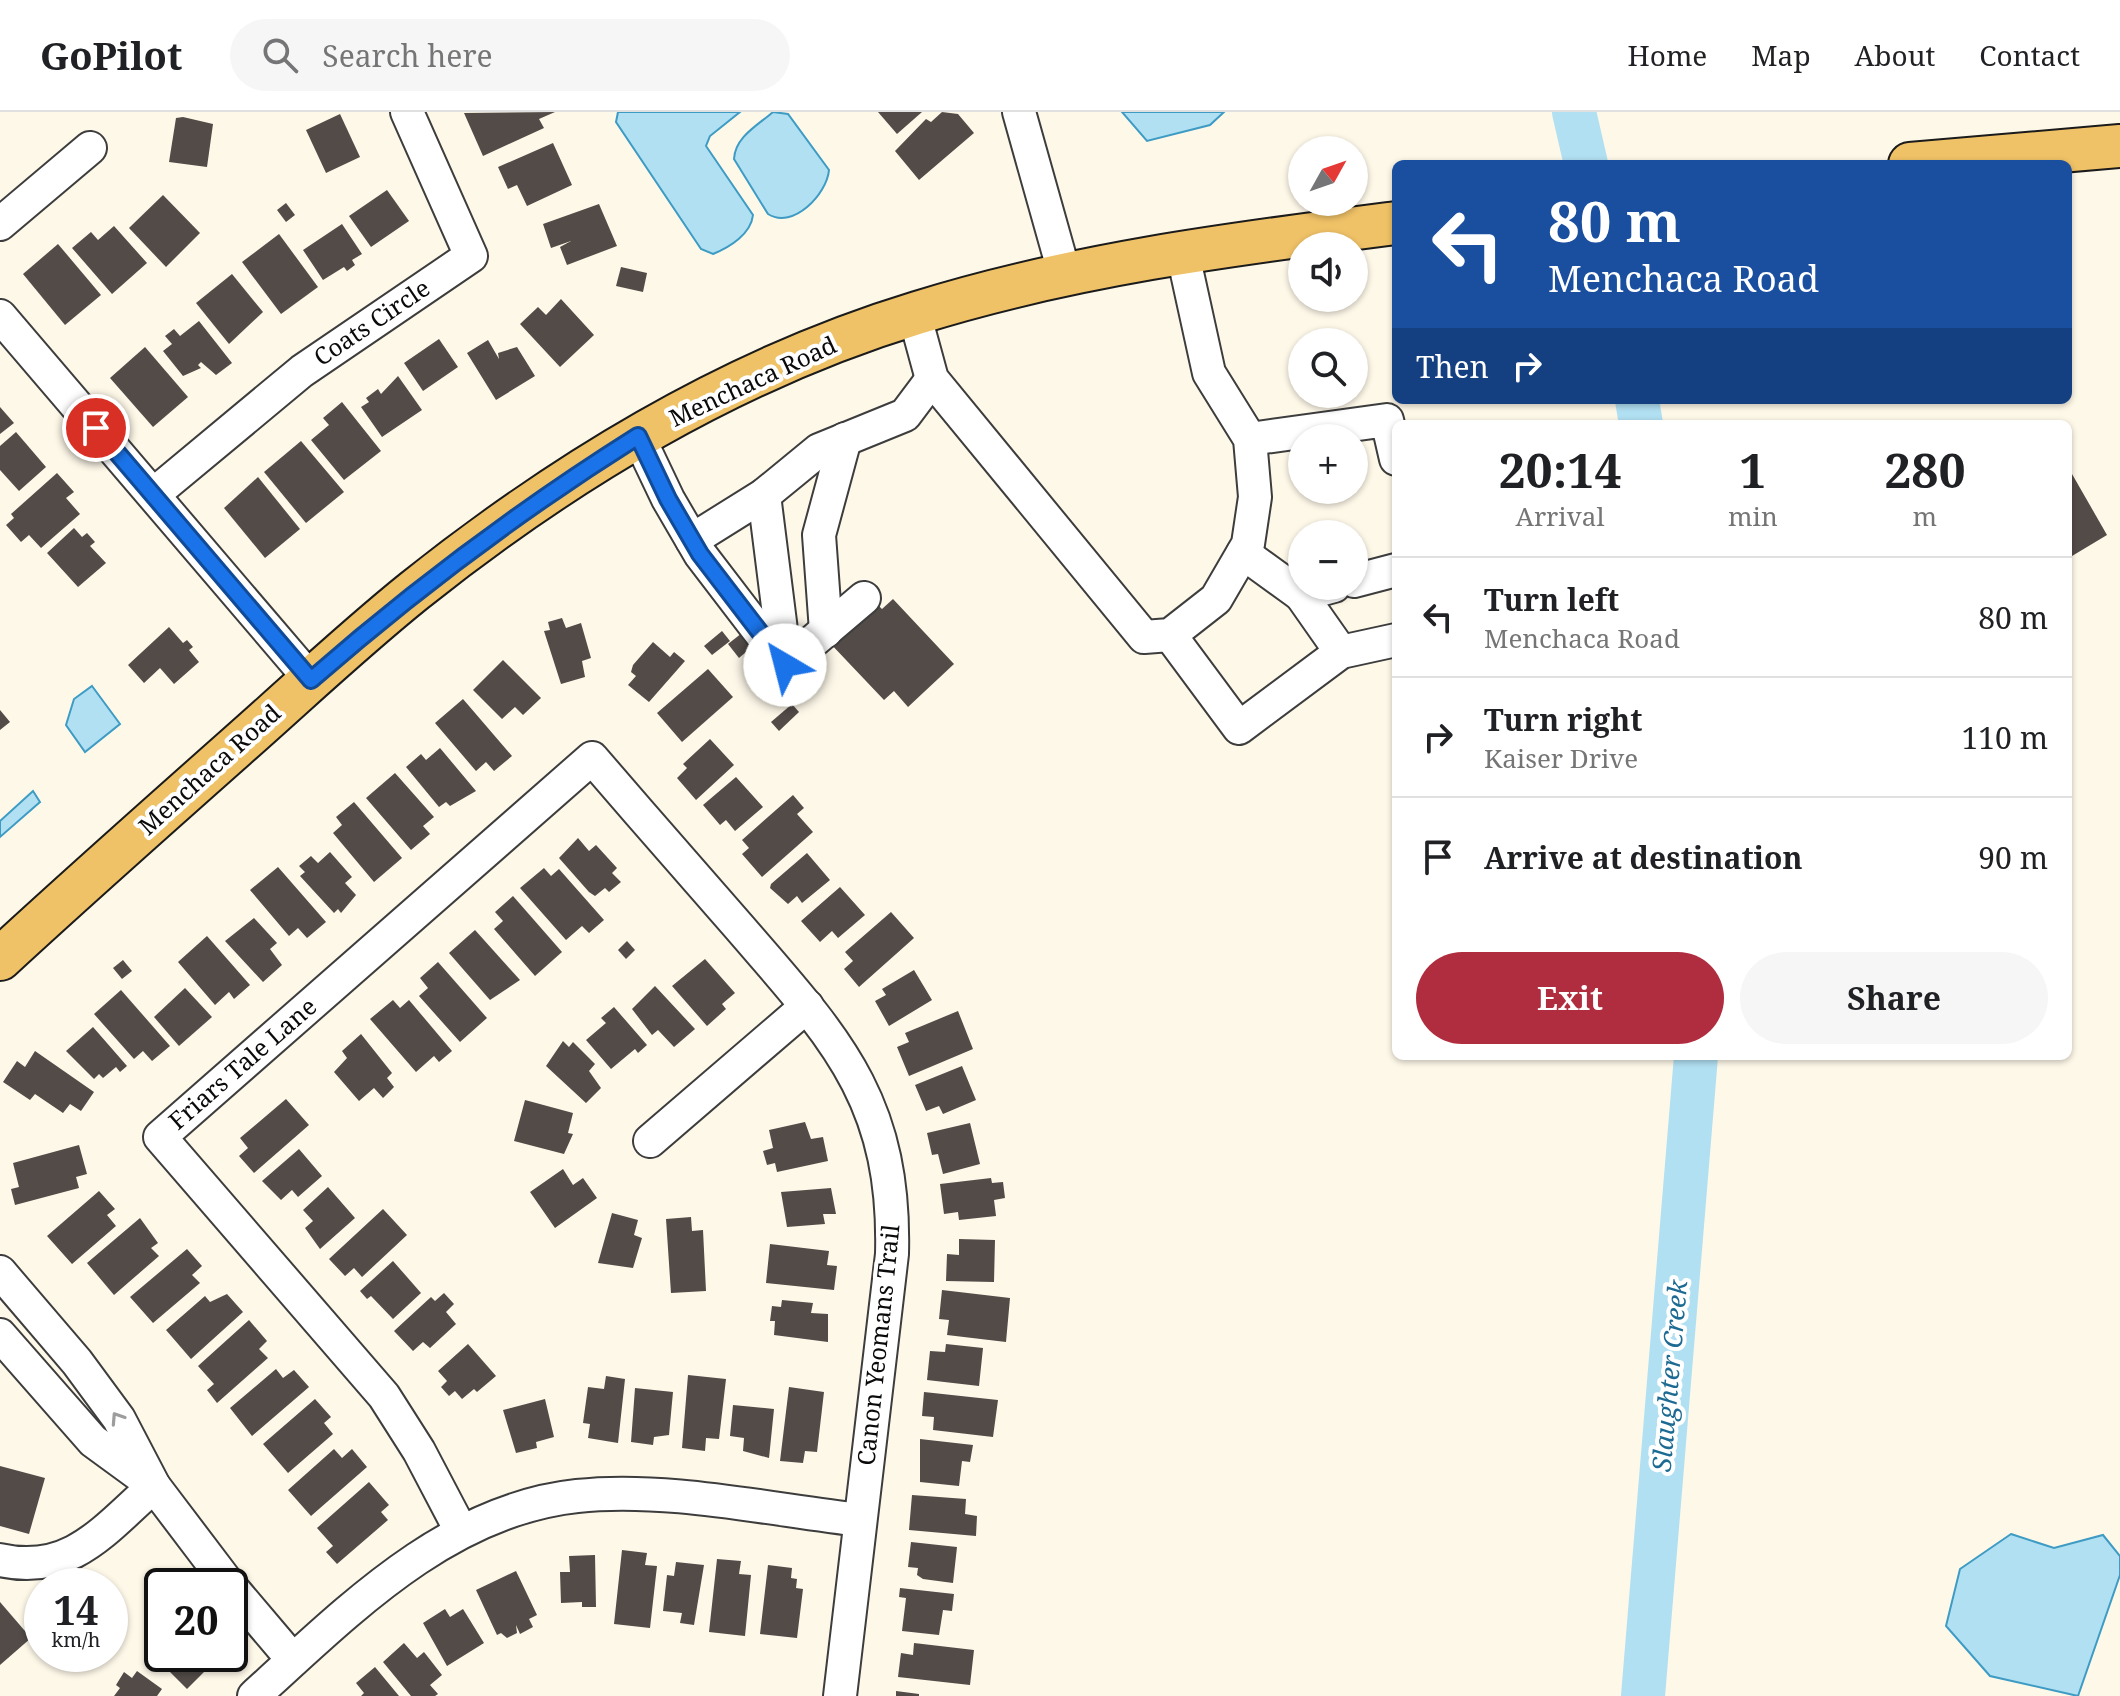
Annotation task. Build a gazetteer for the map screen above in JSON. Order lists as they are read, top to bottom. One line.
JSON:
{"streets":{"main road":["Menchaca Road"],"street":["Coats Circle","Friars Tale Lane","Canon Yeomans Trail"]},"crossings":[["Friars Tale Lane","Canon Yeomans Trail"]],"water":["Slaughter Creek"],"north":"top right","page":{"header":"GoPilot","search":"Search here","nav":["Home","Map","About","Contact"],"map_buttons":["+","−"],"turn":["80 m","Menchaca Road"],"then":"Then","eta":["20:14","Arrival","1","min","280","m"],"list":[{"name":"Turn left","note":"Menchaca Road","value":"80 m"},{"name":"Turn right","note":"Kaiser Drive","value":"110 m"},{"name":"Arrive at destination","value":"90 m"}],"buttons":["Exit","Share"],"speed":"14 km/h","limit":"20"}}
